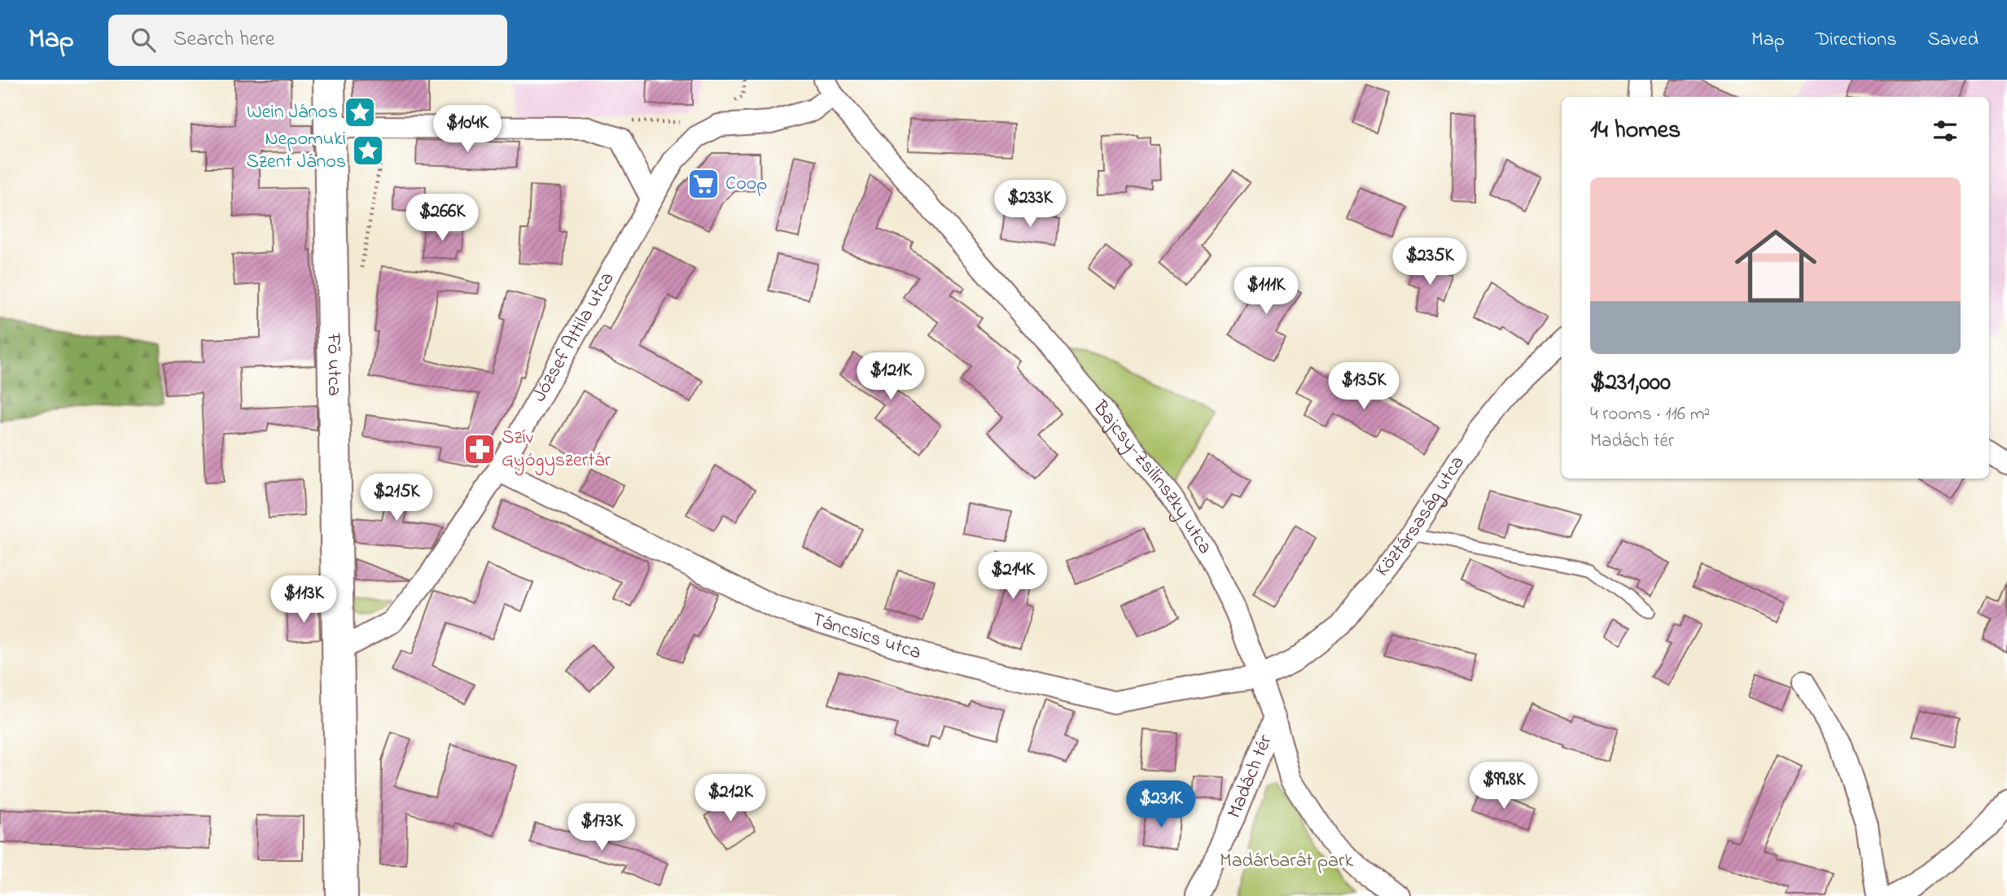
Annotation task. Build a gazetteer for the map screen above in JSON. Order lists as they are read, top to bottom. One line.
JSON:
{"streets":{"main road":["Fő utca"],"street":["József Attila utca","Bajcsy-Zsilinszky utca","Köztársaság utca","Táncsics utca","Madách tér"]},"crossings":[["József Attila utca","Fő utca"],["József Attila utca","Bajcsy-Zsilinszky utca"],["József Attila utca","Táncsics utca"],["Bajcsy-Zsilinszky utca","Köztársaság utca"],["Bajcsy-Zsilinszky utca","Táncsics utca"],["Bajcsy-Zsilinszky utca","Madách tér"],["Köztársaság utca","Táncsics utca"]],"parks":["Madárbarát park"],"places":{"place":["Wein János","Nepomuki Szent János"],"supermarket":["Coop"],"pharmacy":["Szív Gyógyszertár"]},"page":{"header":"Map","search":"Search here","nav":["Map","Directions","Saved"],"heading":"14 homes","price":["$104K","$233K","$266K","$235K","$111K","$121K","$135K","$215K","$214K","$113K","$99.8K","$212K","$231K","$173K"],"list":[{"name":"$231,000","note":"4 rooms · 116 m² · Madách tér"}]}}
